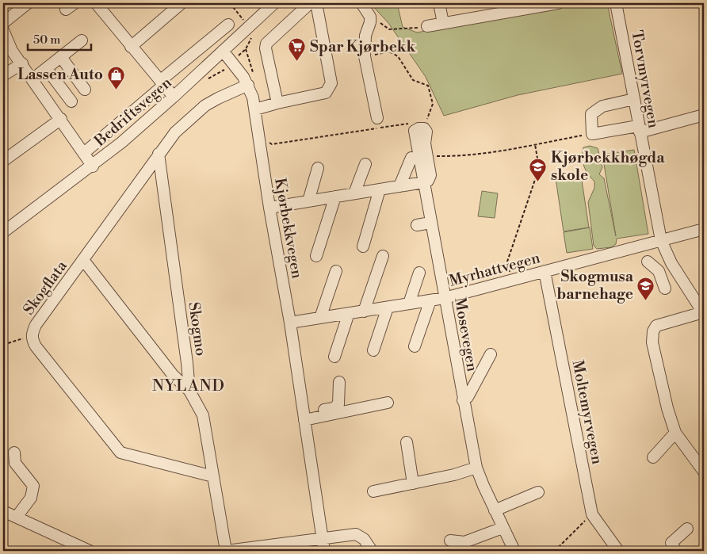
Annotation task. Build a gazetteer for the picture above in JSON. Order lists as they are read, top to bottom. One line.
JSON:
{"streets":{"street":["Torvmyrvegen","Bedriftsvegen","Kjørbekkvegen","Myrhattvegen","Skogflata","Skogmo","Mosevegen","Moltemyrvegen"]},"crossings":[["Torvmyrvegen","Myrhattvegen"],["Bedriftsvegen","Kjørbekkvegen"],["Kjørbekkvegen","Myrhattvegen"],["Kjørbekkvegen","Skogflata"],["Kjørbekkvegen","Skogmo"],["Myrhattvegen","Mosevegen"],["Myrhattvegen","Moltemyrvegen"],["Skogflata","Skogmo"]],"districts":["NYLAND"],"places":{"supermarket":["Spar Kjørbekk"],"shop":["Lassen Auto"],"school or university":["Kjørbekkhøgda skole","Skogmusa barnehage"]},"scale_bar":"50 m"}
